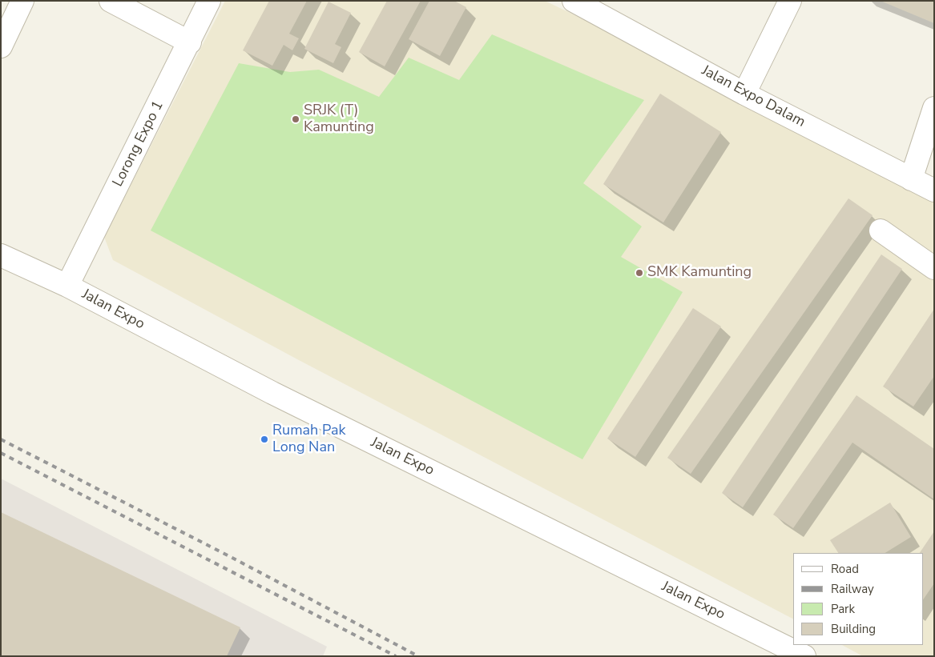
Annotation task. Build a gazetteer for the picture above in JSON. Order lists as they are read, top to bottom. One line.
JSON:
{"streets":{"street":["Jalan Expo Dalam","Lorong Expo 1","Jalan Expo"]},"crossings":[["Lorong Expo 1","Jalan Expo"]],"places":["SRJK (T) Kamunting","SMK Kamunting","Rumah Pak Long Nan"],"legend":["Road","Railway","Park","Building"]}
